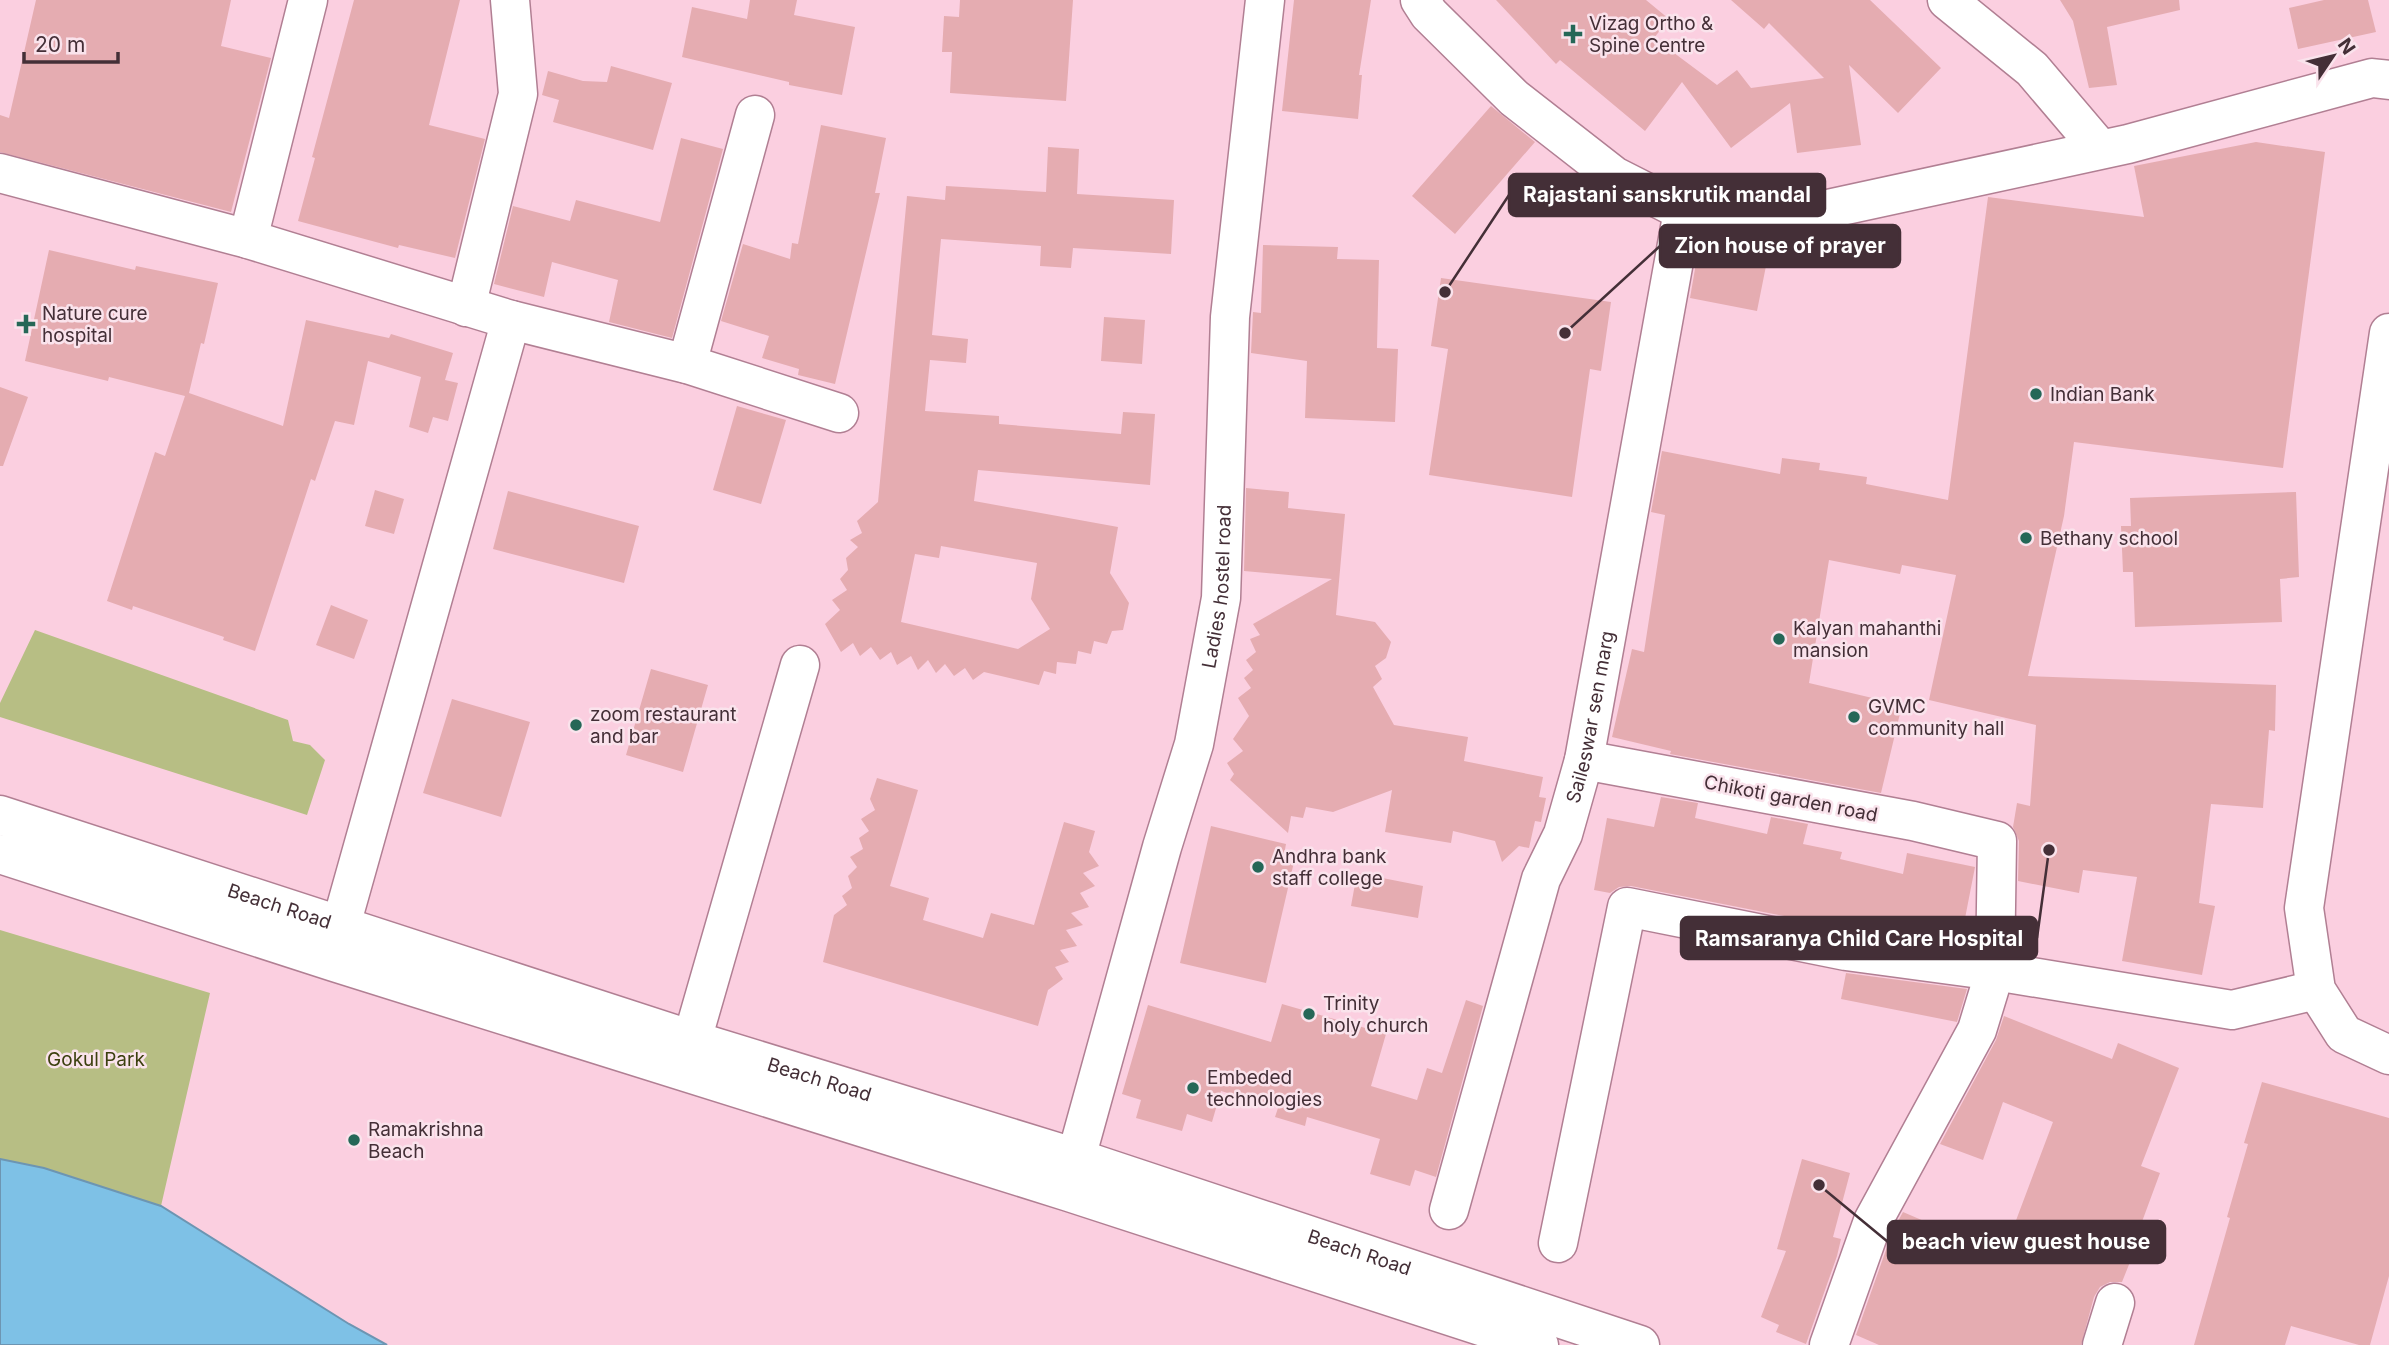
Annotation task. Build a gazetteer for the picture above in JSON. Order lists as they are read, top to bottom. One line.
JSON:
{"streets":{"street":["Ladies hostel road","Saileswar sen marg","Chikoti garden road","Beach Road"]},"crossings":[["Ladies hostel road","Beach Road"],["Saileswar sen marg","Chikoti garden road"]],"parks":["Gokul Park"],"places":{"health":["Vizag Ortho & Spine Centre","Nature cure hospital"],"other":["Rajastani sanskrutik mandal","Zion house of prayer","Indian Bank","Bethany school","Kalyan mahanthi mansion","GVMC community hall","zoom restaurant and bar","Ramsaranya Child Care Hospital","Andhra bank staff college","Trinity holy church","Embeded technologies","Ramakrishna Beach","beach view guest house"]},"scale_bar":"20 m","north":"top right"}
